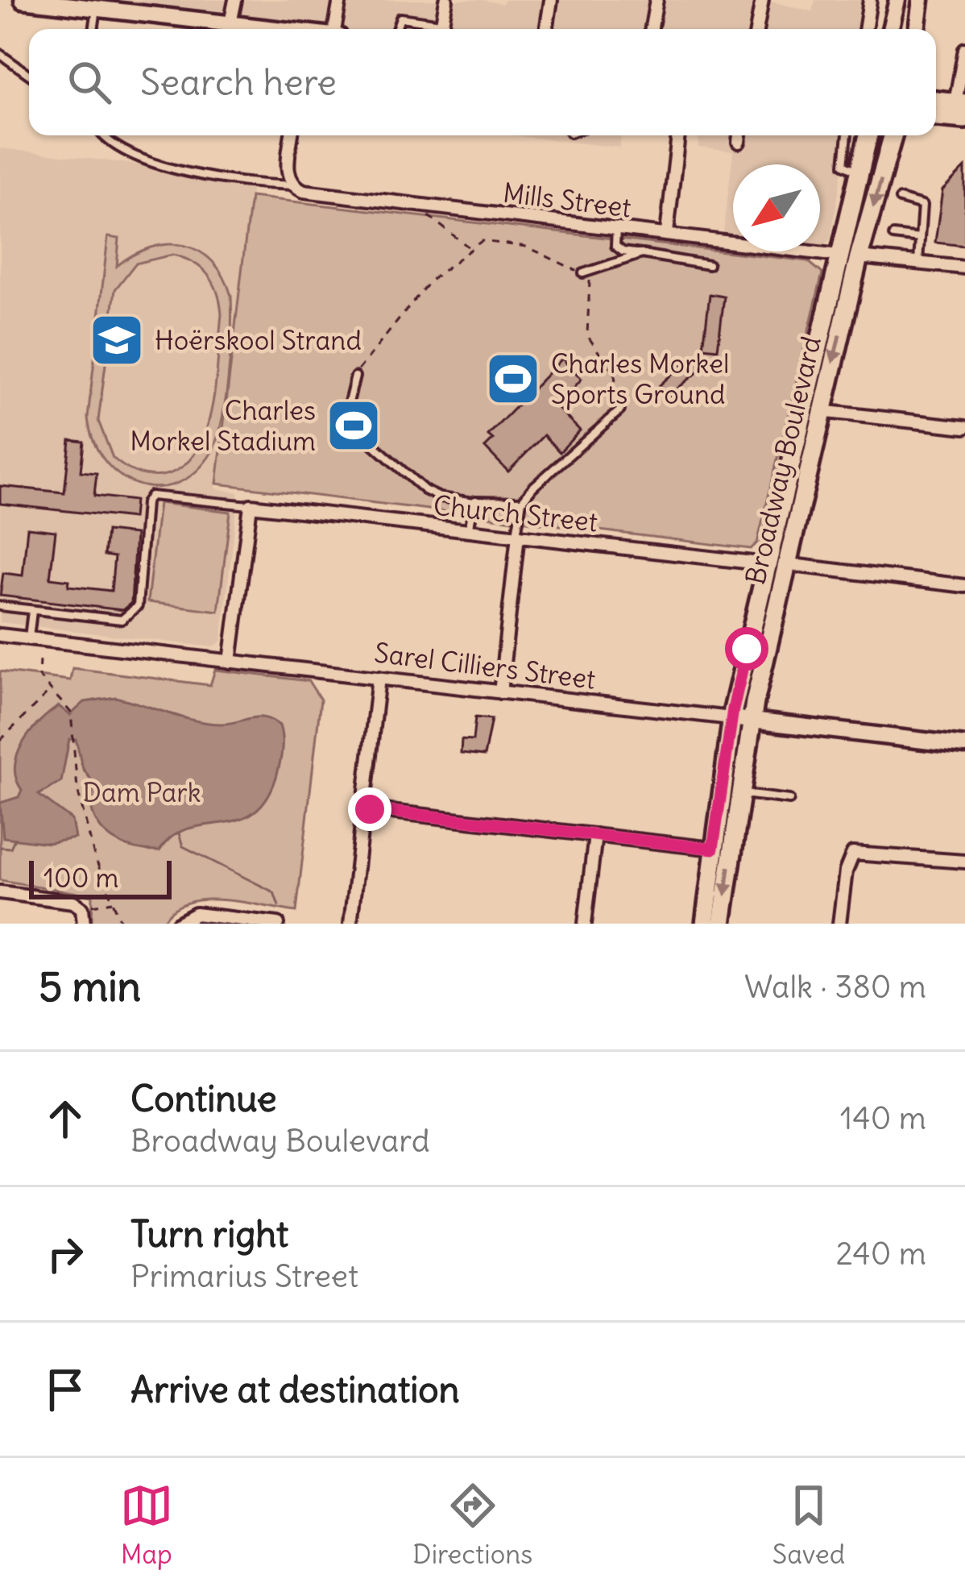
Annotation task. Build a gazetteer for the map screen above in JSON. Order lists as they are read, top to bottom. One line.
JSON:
{"streets":{"main road":["Broadway Boulevard","Sarel Cilliers Street"],"street":["Mills Street","Church Street"]},"crossings":[["Mills Street","Broadway Boulevard"],["Broadway Boulevard","Church Street"],["Broadway Boulevard","Sarel Cilliers Street"]],"parks":["Dam Park"],"places":{"school or university":["Hoërskool Strand"],"sports":["Charles Morkel Sports Ground","Charles Morkel Stadium"]},"scale_bar":"100 m","north":"bottom left","page":{"search":"Search here","scale":"100 m","heading":["5 min","Walk · 380 m"],"list":[["Continue","Broadway Boulevard","140 m"],["Turn right","Primarius Street","240 m"],"Arrive at destination"],"nav":["Map","Directions","Saved"]}}
